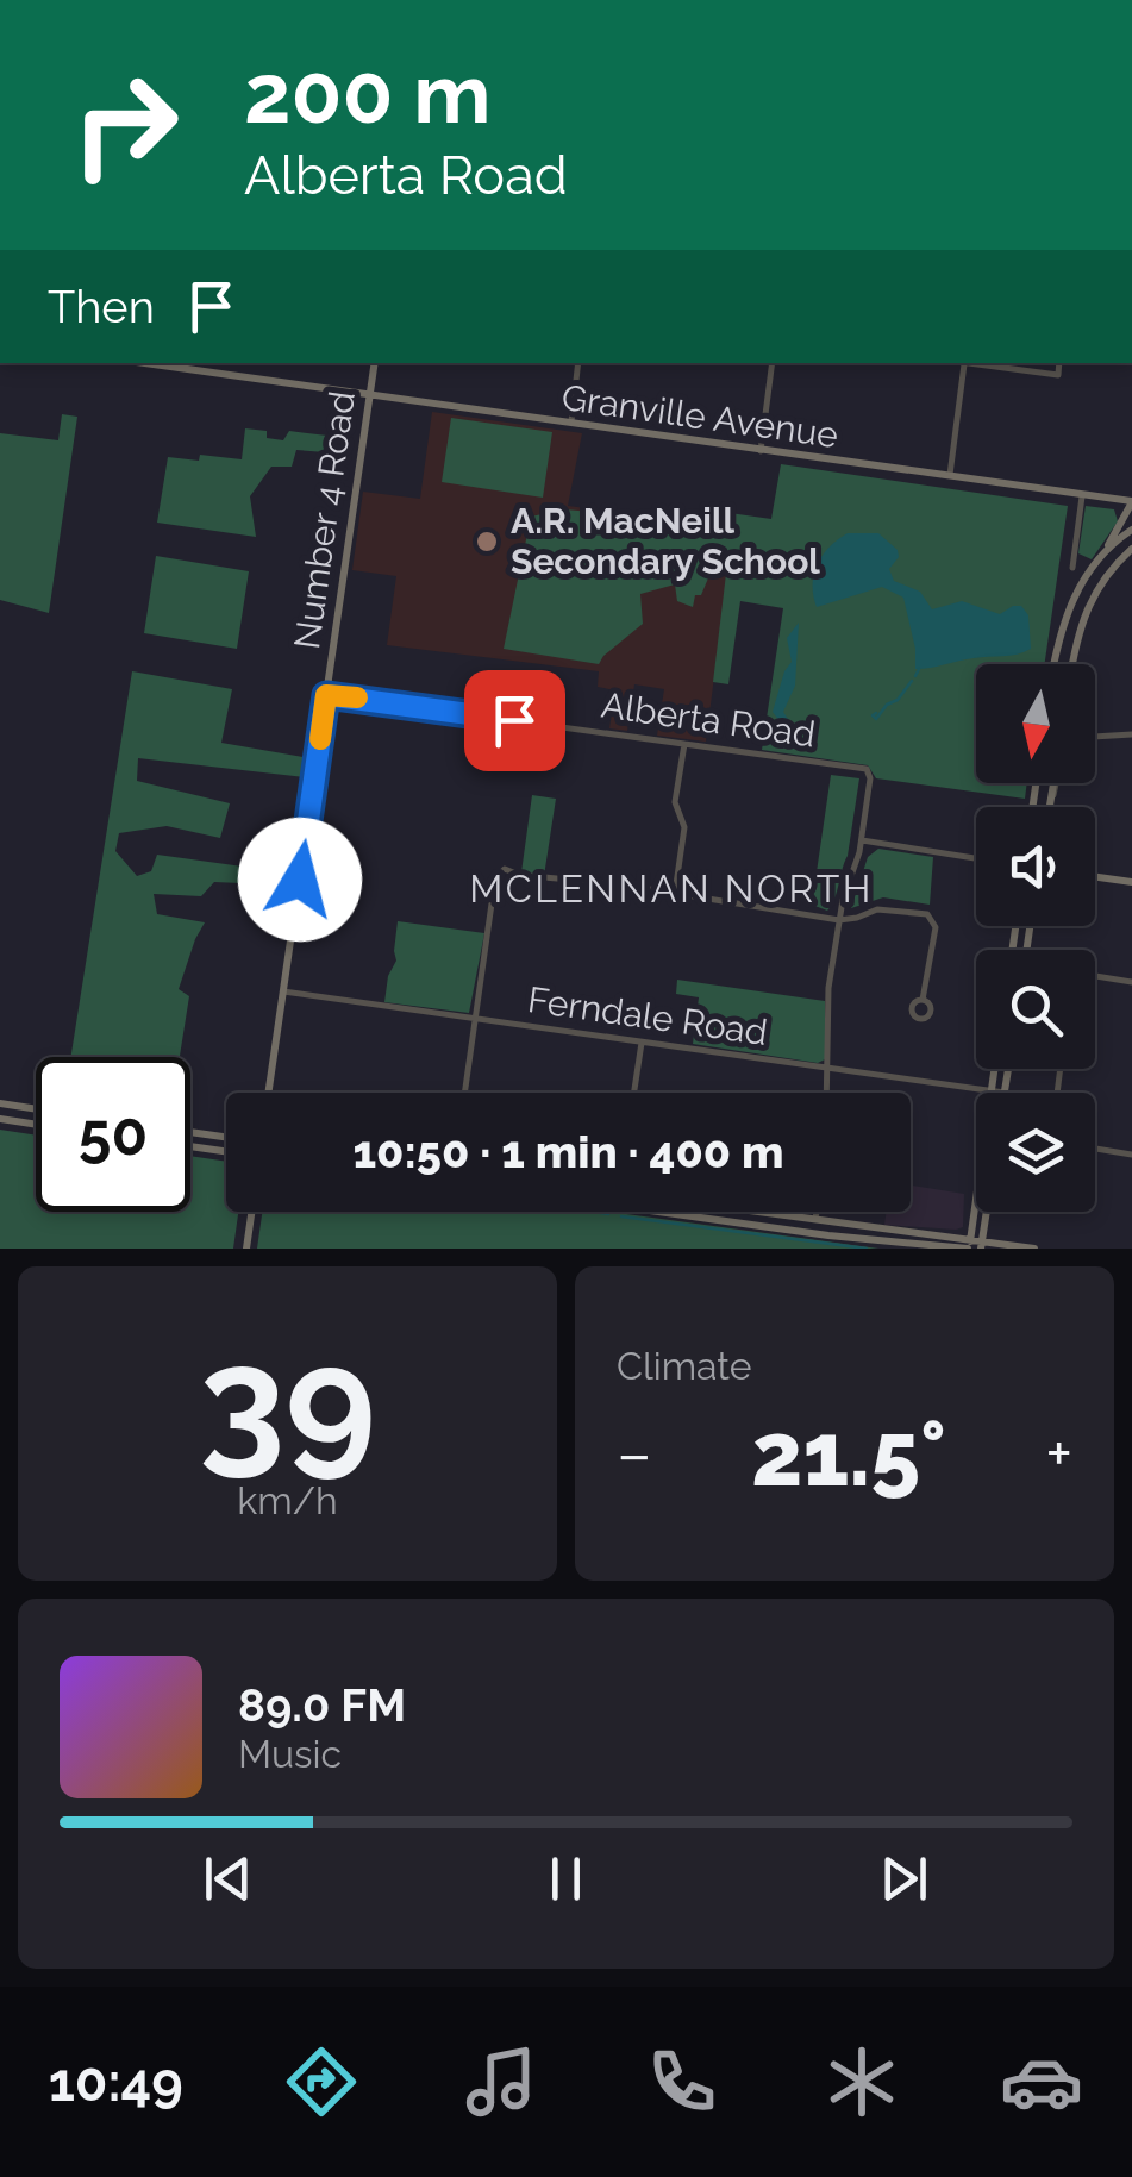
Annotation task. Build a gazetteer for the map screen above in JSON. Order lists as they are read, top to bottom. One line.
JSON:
{"streets":{"main road":["Granville Avenue","Number 4 Road"],"street":["Alberta Road","Ferndale Road"]},"crossings":[["Granville Avenue","Number 4 Road"],["Number 4 Road","Alberta Road"],["Number 4 Road","Ferndale Road"]],"districts":["MCLENNAN NORTH"],"places":["A.R. MacNeill Secondary School"],"north":"bottom","page":{"turn":["200 m","Alberta Road"],"then":"Then","limit":"50","trip":"10:50 · 1 min · 400 m","tile":[["39","km/h"],"Climate"],"heat":["−","21.5°","+"],"song":["89.0 FM","Music"],"tabs":"10:49"}}
